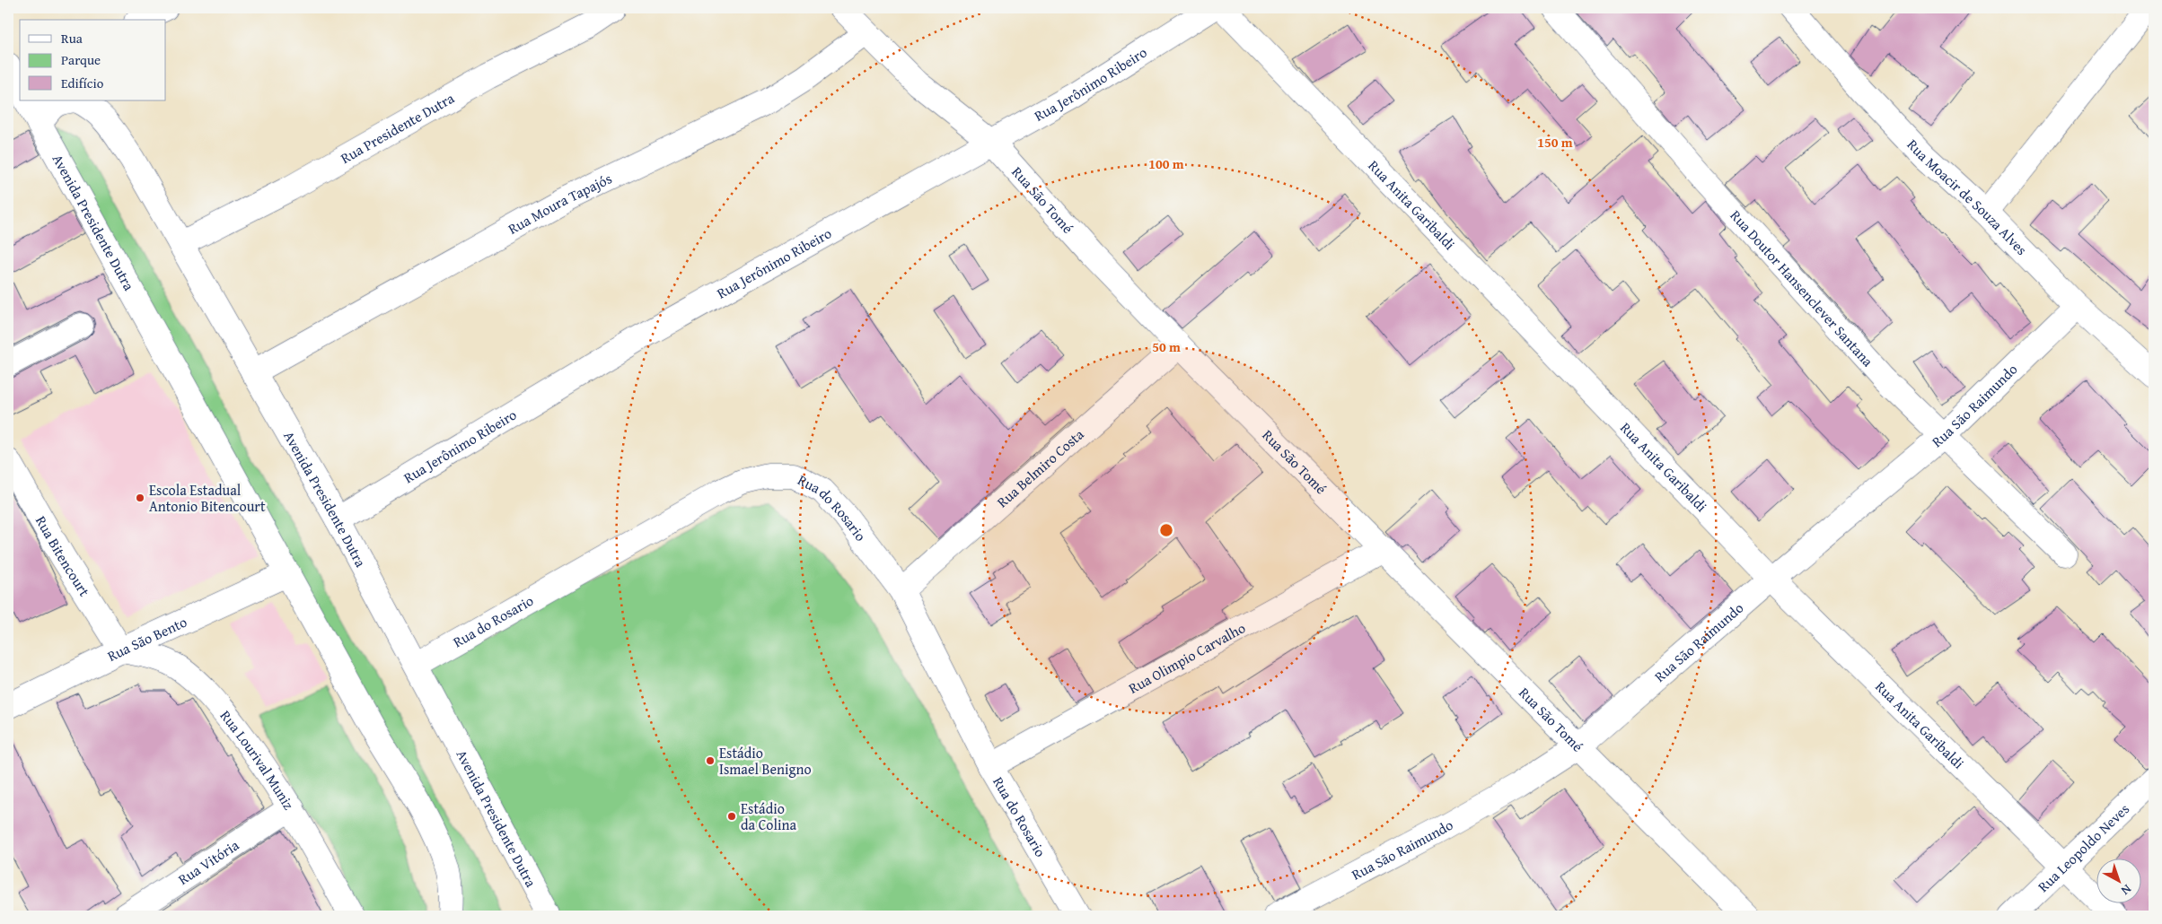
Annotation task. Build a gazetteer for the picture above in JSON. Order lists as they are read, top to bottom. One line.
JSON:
{"streets":{"street":["Rua Jerônimo Ribeiro","Rua Presidente Dutra","Rua Moacir de Souza Alves","Rua São Tomé","Rua Moura Tapajós","Rua Anita Garibaldi","Avenida Presidente Dutra","Rua Doutor Hansenclever Santana","Rua São Raimundo","Rua Belmiro Costa","Rua do Rosario","Rua Bitencourt","Rua São Bento","Rua Olimpio Carvalho","Rua Lourival Muniz","Rua Leopoldo Neves","Rua Vitória"]},"crossings":[["Rua Jerônimo Ribeiro","Rua São Tomé"],["Rua Jerônimo Ribeiro","Avenida Presidente Dutra"],["Rua Presidente Dutra","Avenida Presidente Dutra"],["Rua Moacir de Souza Alves","Rua São Raimundo"],["Rua São Tomé","Rua Moura Tapajós"],["Rua São Tomé","Rua São Raimundo"],["Rua São Tomé","Rua Belmiro Costa"],["Rua São Tomé","Rua Olimpio Carvalho"],["Rua Moura Tapajós","Avenida Presidente Dutra"],["Rua Anita Garibaldi","Rua São Raimundo"],["Rua Anita Garibaldi","Rua Leopoldo Neves"],["Avenida Presidente Dutra","Rua do Rosario"],["Avenida Presidente Dutra","Rua São Bento"],["Rua Doutor Hansenclever Santana","Rua São Raimundo"],["Rua Belmiro Costa","Rua do Rosario"],["Rua do Rosario","Rua Olimpio Carvalho"],["Rua Bitencourt","Rua São Bento"],["Rua Bitencourt","Rua Lourival Muniz"],["Rua São Bento","Rua Lourival Muniz"],["Rua Lourival Muniz","Rua Vitória"]],"places":["Escola Estadual Antonio Bitencourt","Estádio Ismael Benigno","Estádio da Colina"],"legend":["Rua","Parque","Edifício"],"north":"bottom right","rings":["150 m","100 m","50 m"]}
